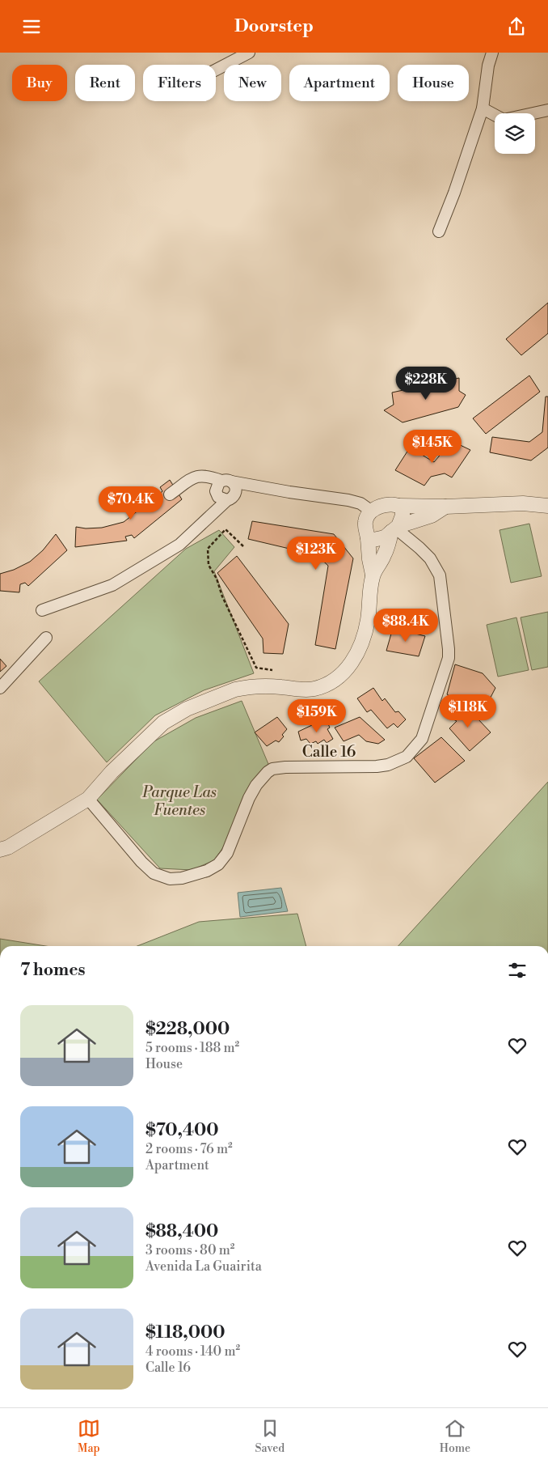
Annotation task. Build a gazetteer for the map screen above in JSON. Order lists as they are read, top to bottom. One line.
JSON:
{"streets":{"street":["Calle 16"]},"parks":["Parque Las Fuentes"],"page":{"header":"Doorstep","chip":["Buy","Rent","Filters","New","Apartment","House"],"price":["$228K","$145K","$70.4K","$123K","$88.4K","$118K","$159K"],"heading":"7 homes","list":[{"name":"$228,000","note":"5 rooms · 188 m² · House"},{"name":"$70,400","note":"2 rooms · 76 m² · Apartment"},{"name":"$88,400","note":"3 rooms · 80 m² · Avenida La Guairita"},{"name":"$118,000","note":"4 rooms · 140 m² · Calle 16"}],"tabs":["Map","Saved","Home"]}}
